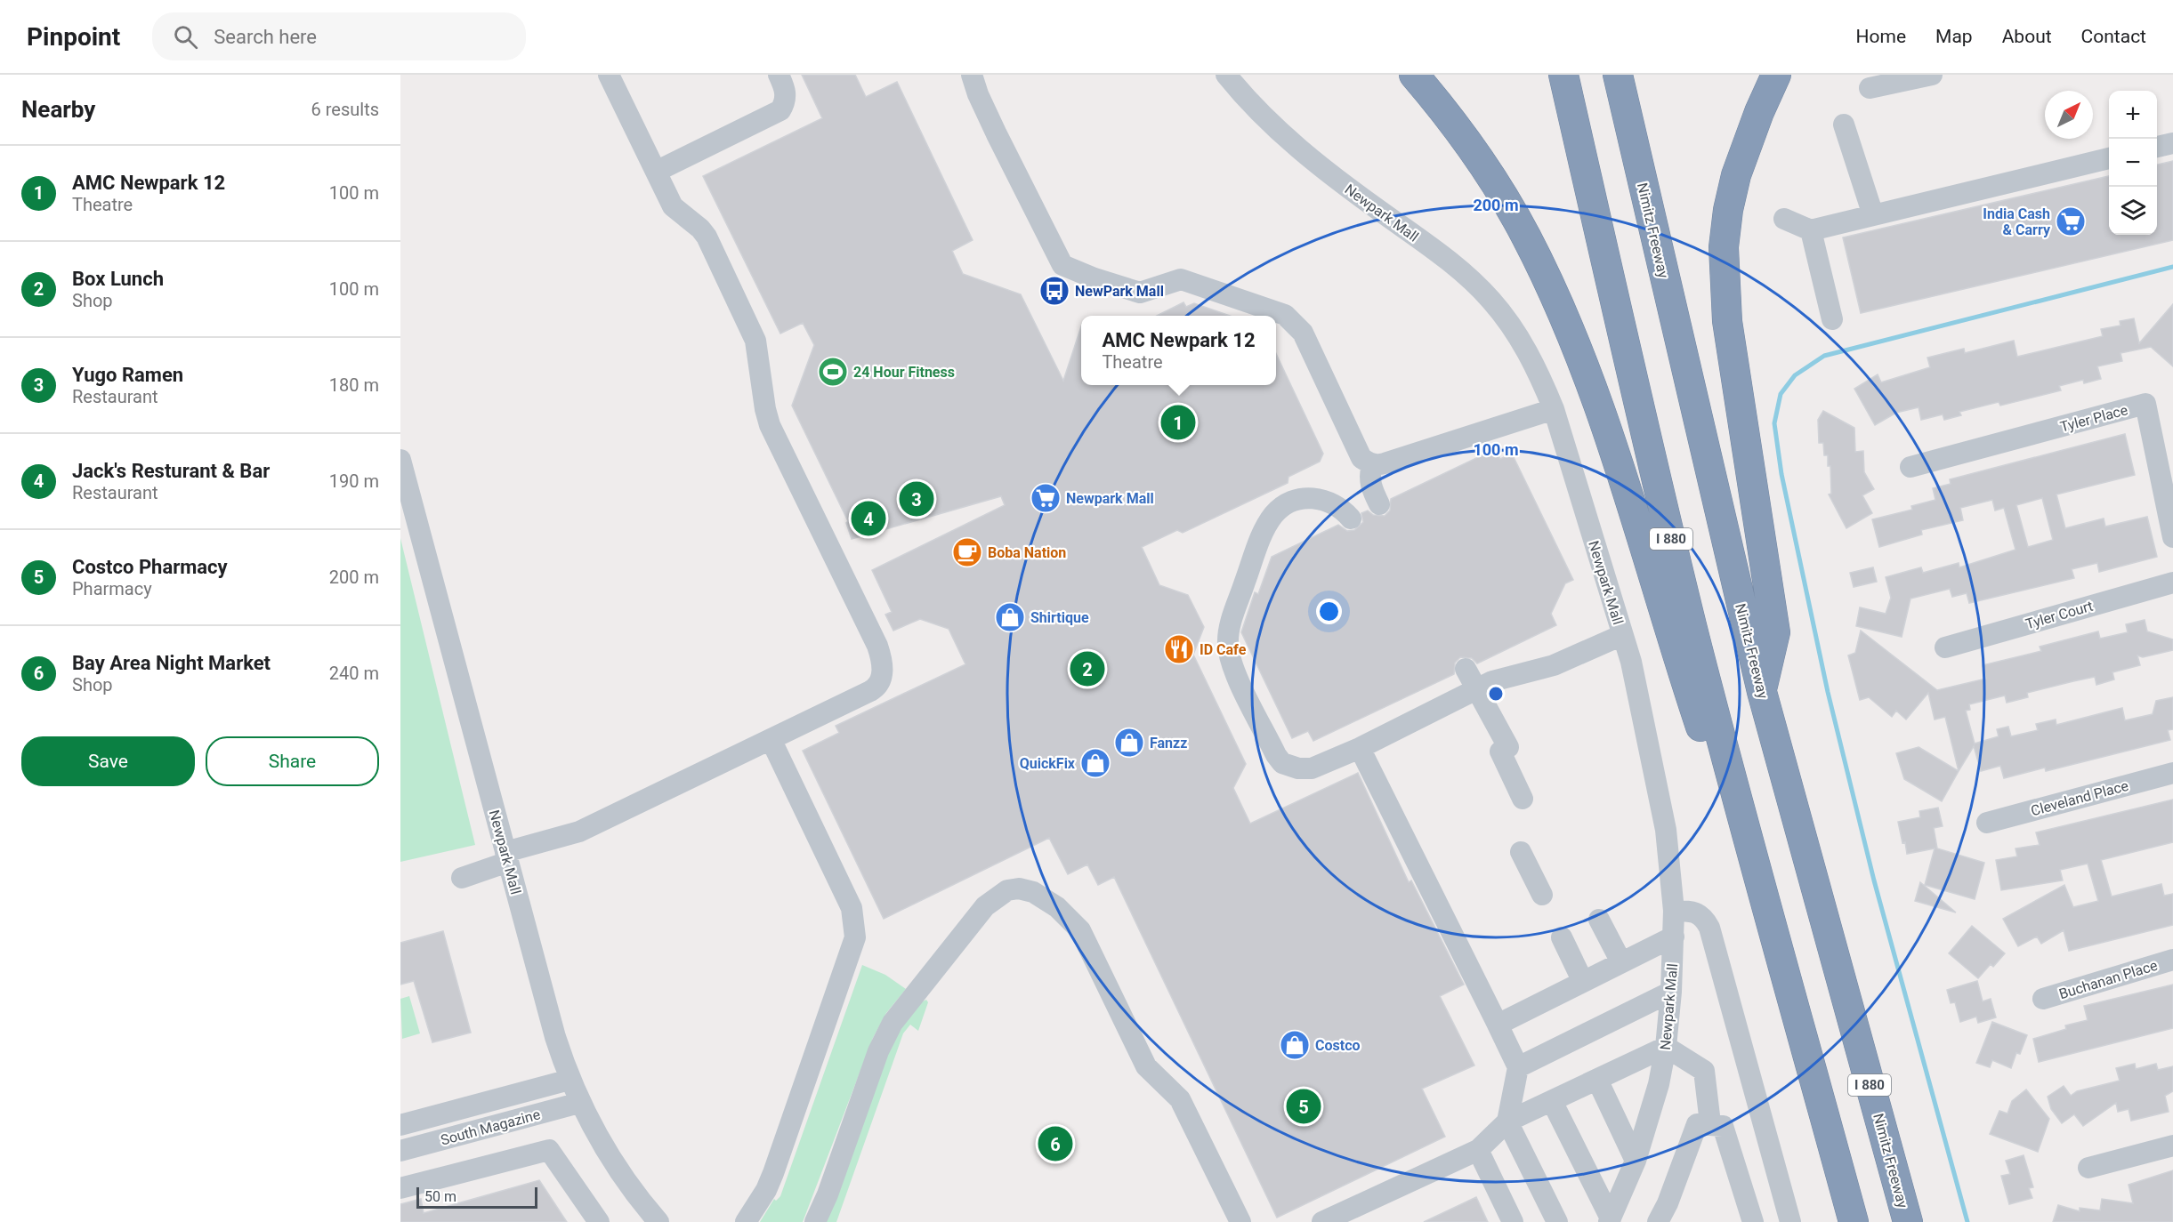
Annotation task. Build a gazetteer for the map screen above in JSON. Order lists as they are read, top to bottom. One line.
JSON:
{"streets":{"highway":["Nimitz Freeway","I 880"],"street":["Newpark Mall","Tyler Place","Tyler Court","Cleveland Place","Buchanan Place","South Magazine"]},"crossings":[["Newpark Mall","South Magazine"]],"places":{"supermarket":["India Cash & Carry","Newpark Mall"],"bus stop":["NewPark Mall"],"sports":["24 Hour Fitness"],"cafe":["Boba Nation"],"shop":["Shirtique","Fanzz","QuickFix","Costco"],"restaurant":["ID Cafe"]},"scale_bar":"50 m","north":"top right","page":{"header":"Pinpoint","search":"Search here","nav":["Home","Map","About","Contact"],"heading":["Nearby","6 results"],"map_buttons":["+","−"],"list":[{"mark":"1","name":"AMC Newpark 12","note":"Theatre","value":"100 m"},{"mark":"2","name":"Box Lunch","note":"Shop","value":"100 m"},{"mark":"3","name":"Yugo Ramen","note":"Restaurant","value":"180 m"},{"mark":"4","name":"Jack's Resturant & Bar","note":"Restaurant","value":"190 m"},{"mark":"5","name":"Costco Pharmacy","note":"Pharmacy","value":"200 m"},{"mark":"6","name":"Bay Area Night Market","note":"Shop","value":"240 m"}],"popup":["AMC Newpark 12","Theatre"],"pins":["1","3","4","2","5","6"],"buttons":["Save","Share"],"scale":"50 m"},"rings":["200 m","100 m"]}
